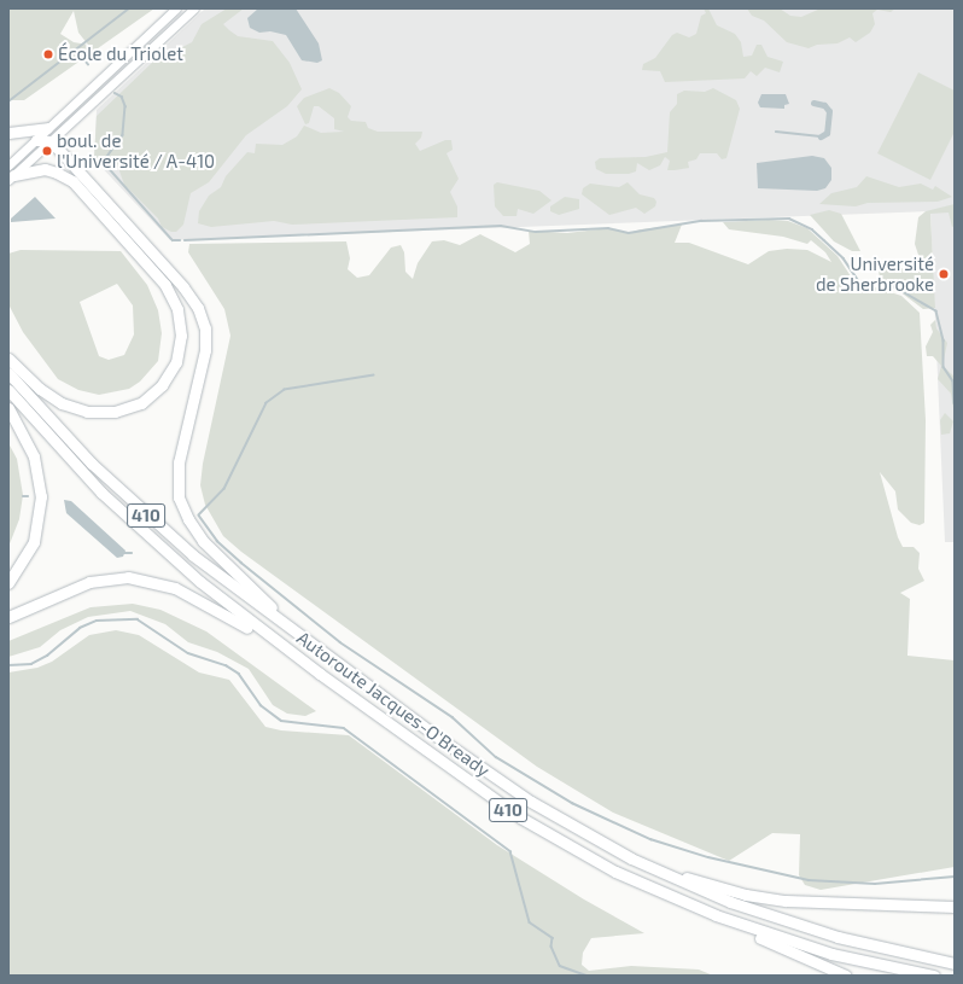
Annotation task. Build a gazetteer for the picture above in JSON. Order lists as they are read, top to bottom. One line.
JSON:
{"streets":{"highway":["410","Autoroute Jacques-O'Bready"]},"places":["École du Triolet","boul. de l'Université / A-410","Université de Sherbrooke"]}
